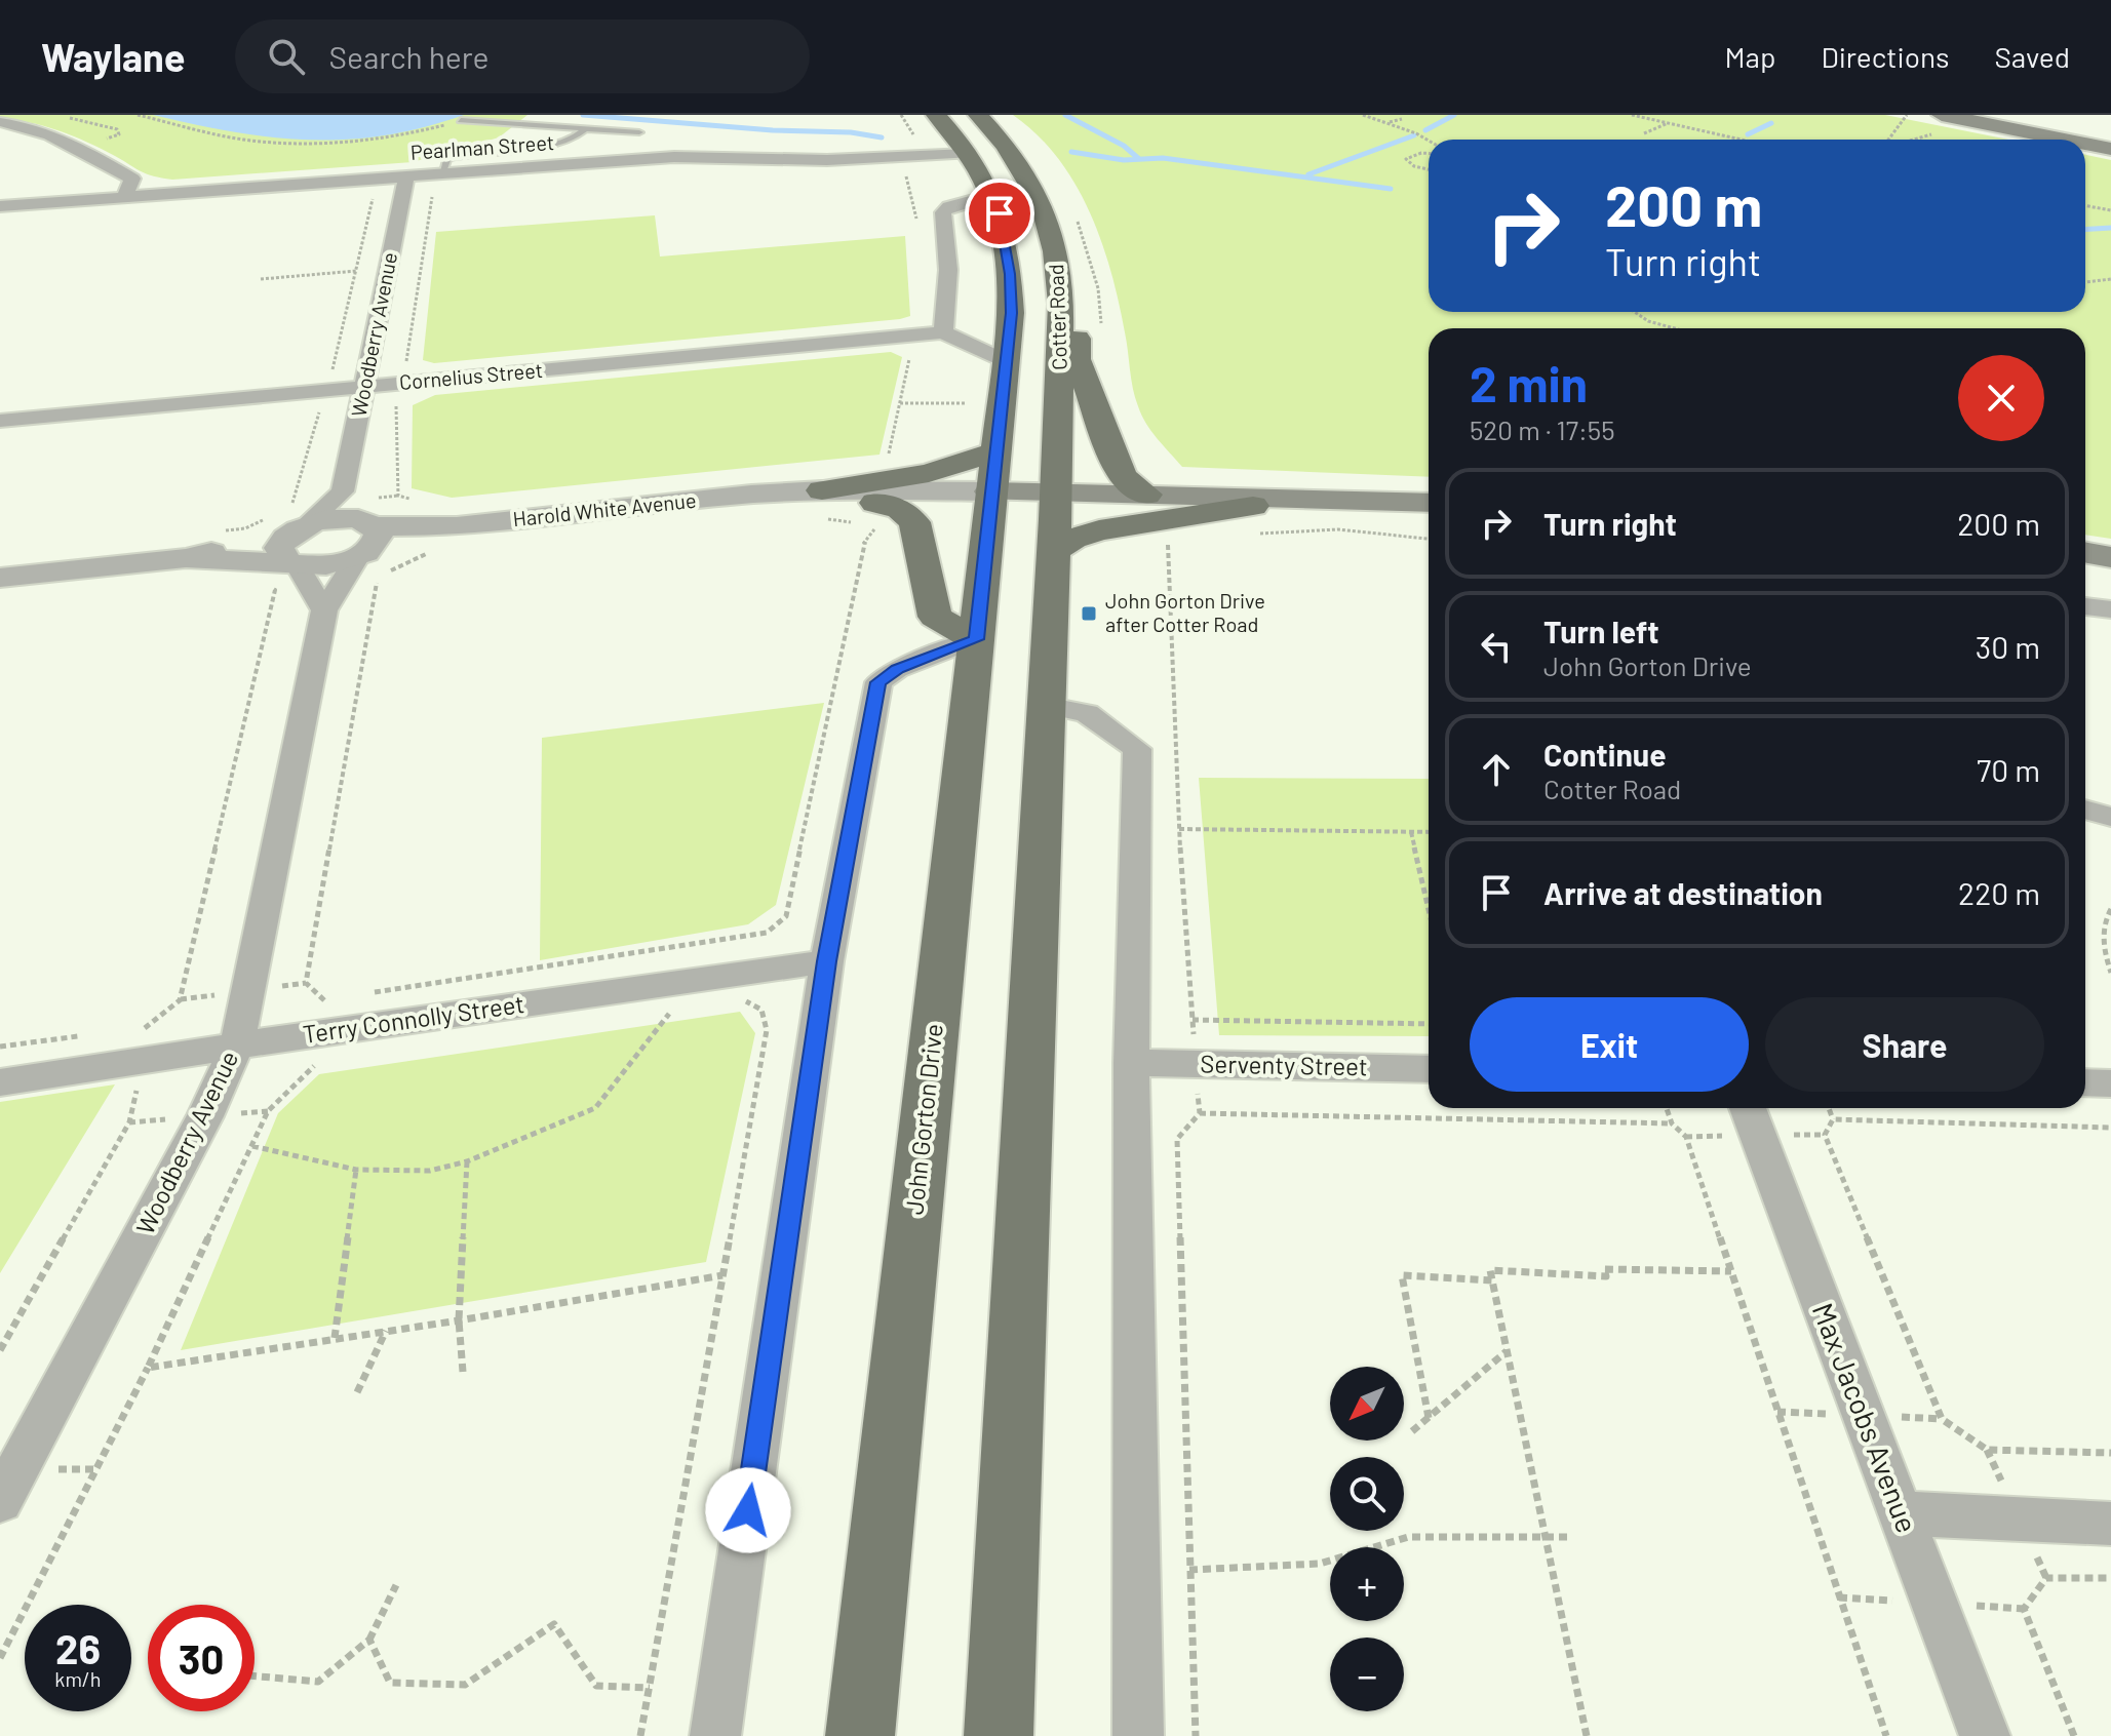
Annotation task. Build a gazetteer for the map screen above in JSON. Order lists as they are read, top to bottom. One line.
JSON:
{"streets":{"main road":["Cotter Road","John Gorton Drive"],"street":["Pearlman Street","Woodberry Avenue","Cornelius Street","Harold White Avenue","Terry Connolly Street","Serventy Street","Max Jacobs Avenue"]},"crossings":[["Pearlman Street","Cotter Road"],["Pearlman Street","Woodberry Avenue"],["Cotter Road","Harold White Avenue"],["Cotter Road","John Gorton Drive"],["Woodberry Avenue","Cornelius Street"],["Woodberry Avenue","Harold White Avenue"],["Woodberry Avenue","Terry Connolly Street"],["Harold White Avenue","John Gorton Drive"]],"places":{"transit":["John Gorton Drive after Cotter Road"]},"north":"bottom left","page":{"header":"Waylane","search":"Search here","nav":["Map","Directions","Saved"],"turn":["200 m","Turn right"],"heading":["2 min","520 m · 17:55"],"list":[{"name":"Turn right","value":"200 m"},{"name":"Turn left","note":"John Gorton Drive","value":"30 m"},{"name":"Continue","note":"Cotter Road","value":"70 m"},{"name":"Arrive at destination","value":"220 m"}],"buttons":["Exit","Share"],"map_buttons":["+","−"],"speed":"26 km/h","limit":"30"}}
